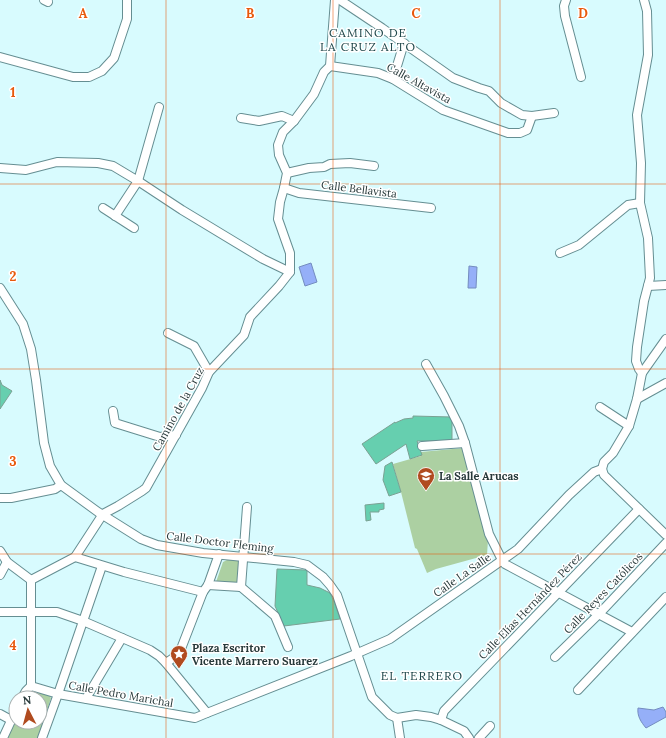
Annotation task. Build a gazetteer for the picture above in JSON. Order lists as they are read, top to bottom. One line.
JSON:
{"streets":{"street":["Calle Altavista","Calle Bellavista","Camino de la Cruz","Calle Doctor Fleming","Calle La Salle","Calle Reyes Católicos","Calle Elías Hernández Pérez","Calle Pedro Marichal"]},"crossings":[["Camino de la Cruz","Calle Doctor Fleming"],["Calle Doctor Fleming","Calle La Salle"],["Calle La Salle","Calle Pedro Marichal"]],"districts":["CAMINO DE LA CRUZ ALTO","EL TERRERO"],"places":{"school or university":["La Salle Arucas"],"place":["Plaza Escritor Vicente Marrero Suarez"]},"north":"top","grid":{"columns":["A","B","C","D"],"rows":["1","2","3","4"]}}
